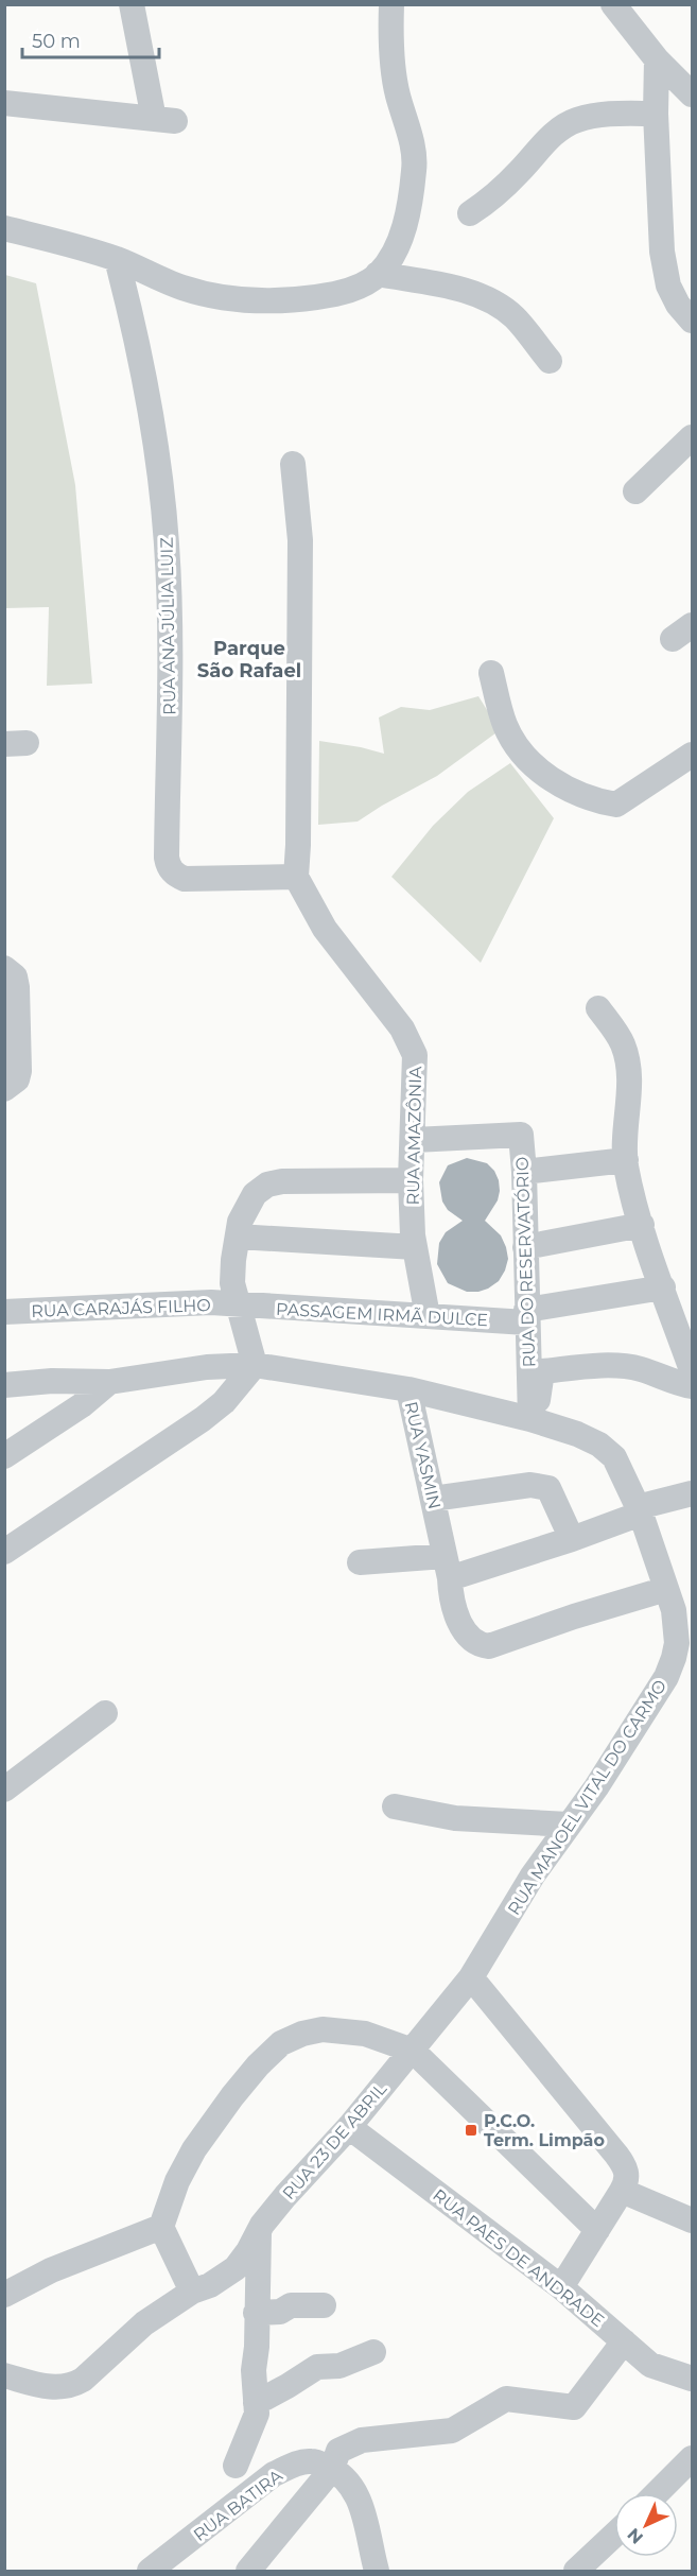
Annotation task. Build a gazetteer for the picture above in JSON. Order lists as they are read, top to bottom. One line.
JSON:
{"streets":{"street":["RUA ANA JÚLIA LUIZ","RUA AMAZÔNIA","RUA DO RESERVATÓRIO","RUA CARAJÁS FILHO","PASSAGEM IRMÃ DULCE","RUA YASMIN","RUA MANOEL VITAL DO CARMO","RUA 23 DE ABRIL","RUA PAES DE ANDRADE","RUA BATIRA"]},"crossings":[["RUA ANA JÚLIA LUIZ","RUA AMAZÔNIA"],["RUA AMAZÔNIA","RUA DO RESERVATÓRIO"],["RUA AMAZÔNIA","PASSAGEM IRMÃ DULCE"],["RUA DO RESERVATÓRIO","PASSAGEM IRMÃ DULCE"],["RUA DO RESERVATÓRIO","RUA MANOEL VITAL DO CARMO"],["RUA CARAJÁS FILHO","PASSAGEM IRMÃ DULCE"],["RUA YASMIN","RUA MANOEL VITAL DO CARMO"],["RUA MANOEL VITAL DO CARMO","RUA 23 DE ABRIL"],["RUA 23 DE ABRIL","RUA PAES DE ANDRADE"]],"districts":["Parque São Rafael"],"places":{"transit":["P.C.O. Term. Limpão"]},"scale_bar":"50 m","north":"bottom left"}
